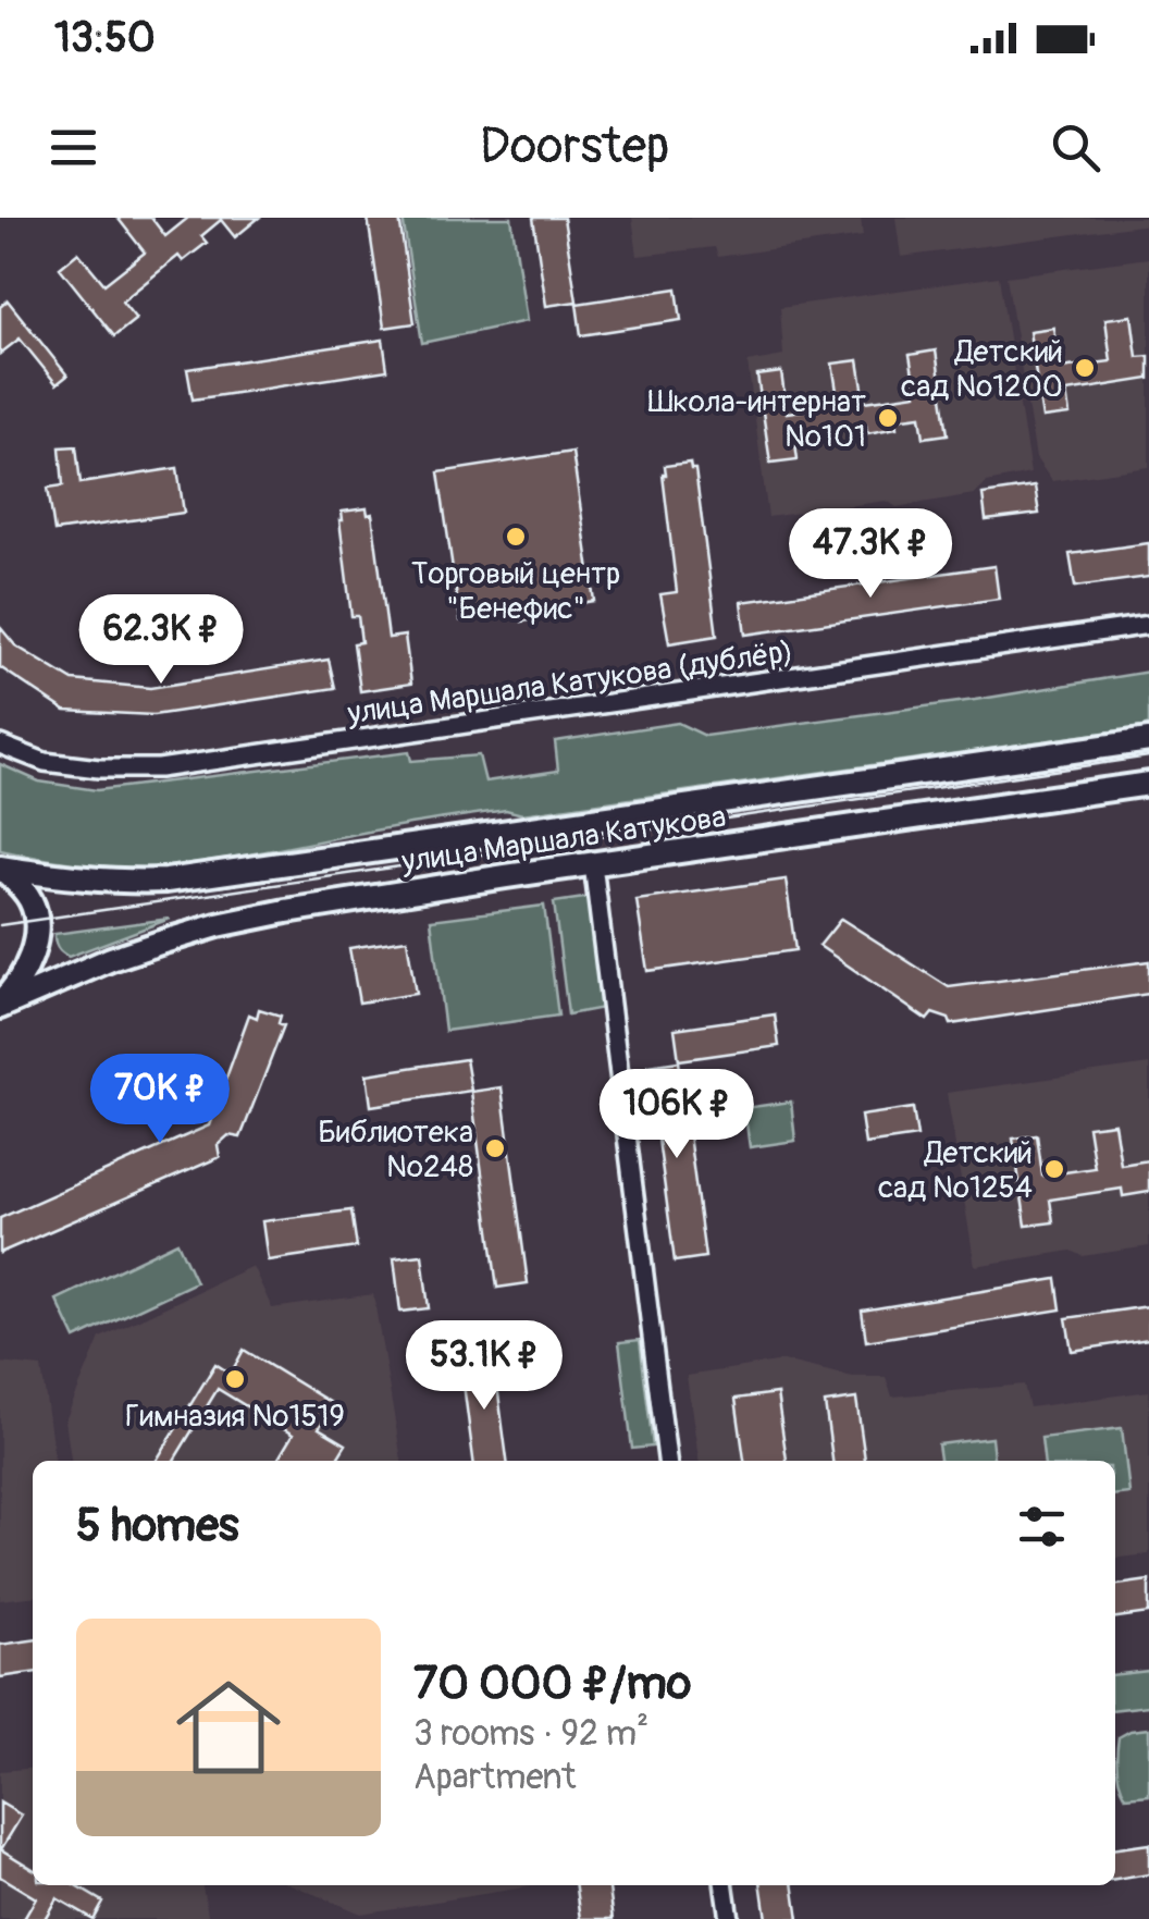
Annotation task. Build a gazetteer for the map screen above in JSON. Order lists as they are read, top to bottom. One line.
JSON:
{"streets":{"main road":["улица Маршала Катукова"],"street":["улица Маршала Катукова (дублёр)"]},"places":["Детский сад №1200","Школа-интернат №101","Торговый центр \"Бенефис\"","Библиотека №248","Детский сад №1254","Гимназия №1519"],"page":{"status":"13:50","header":"Doorstep","price":["47.3K ₽","62.3K ₽","70K ₽","106K ₽","53.1K ₽"],"heading":"5 homes","list":[{"name":"70 000 ₽/mo","note":"3 rooms · 92 m² · Apartment"}]}}
